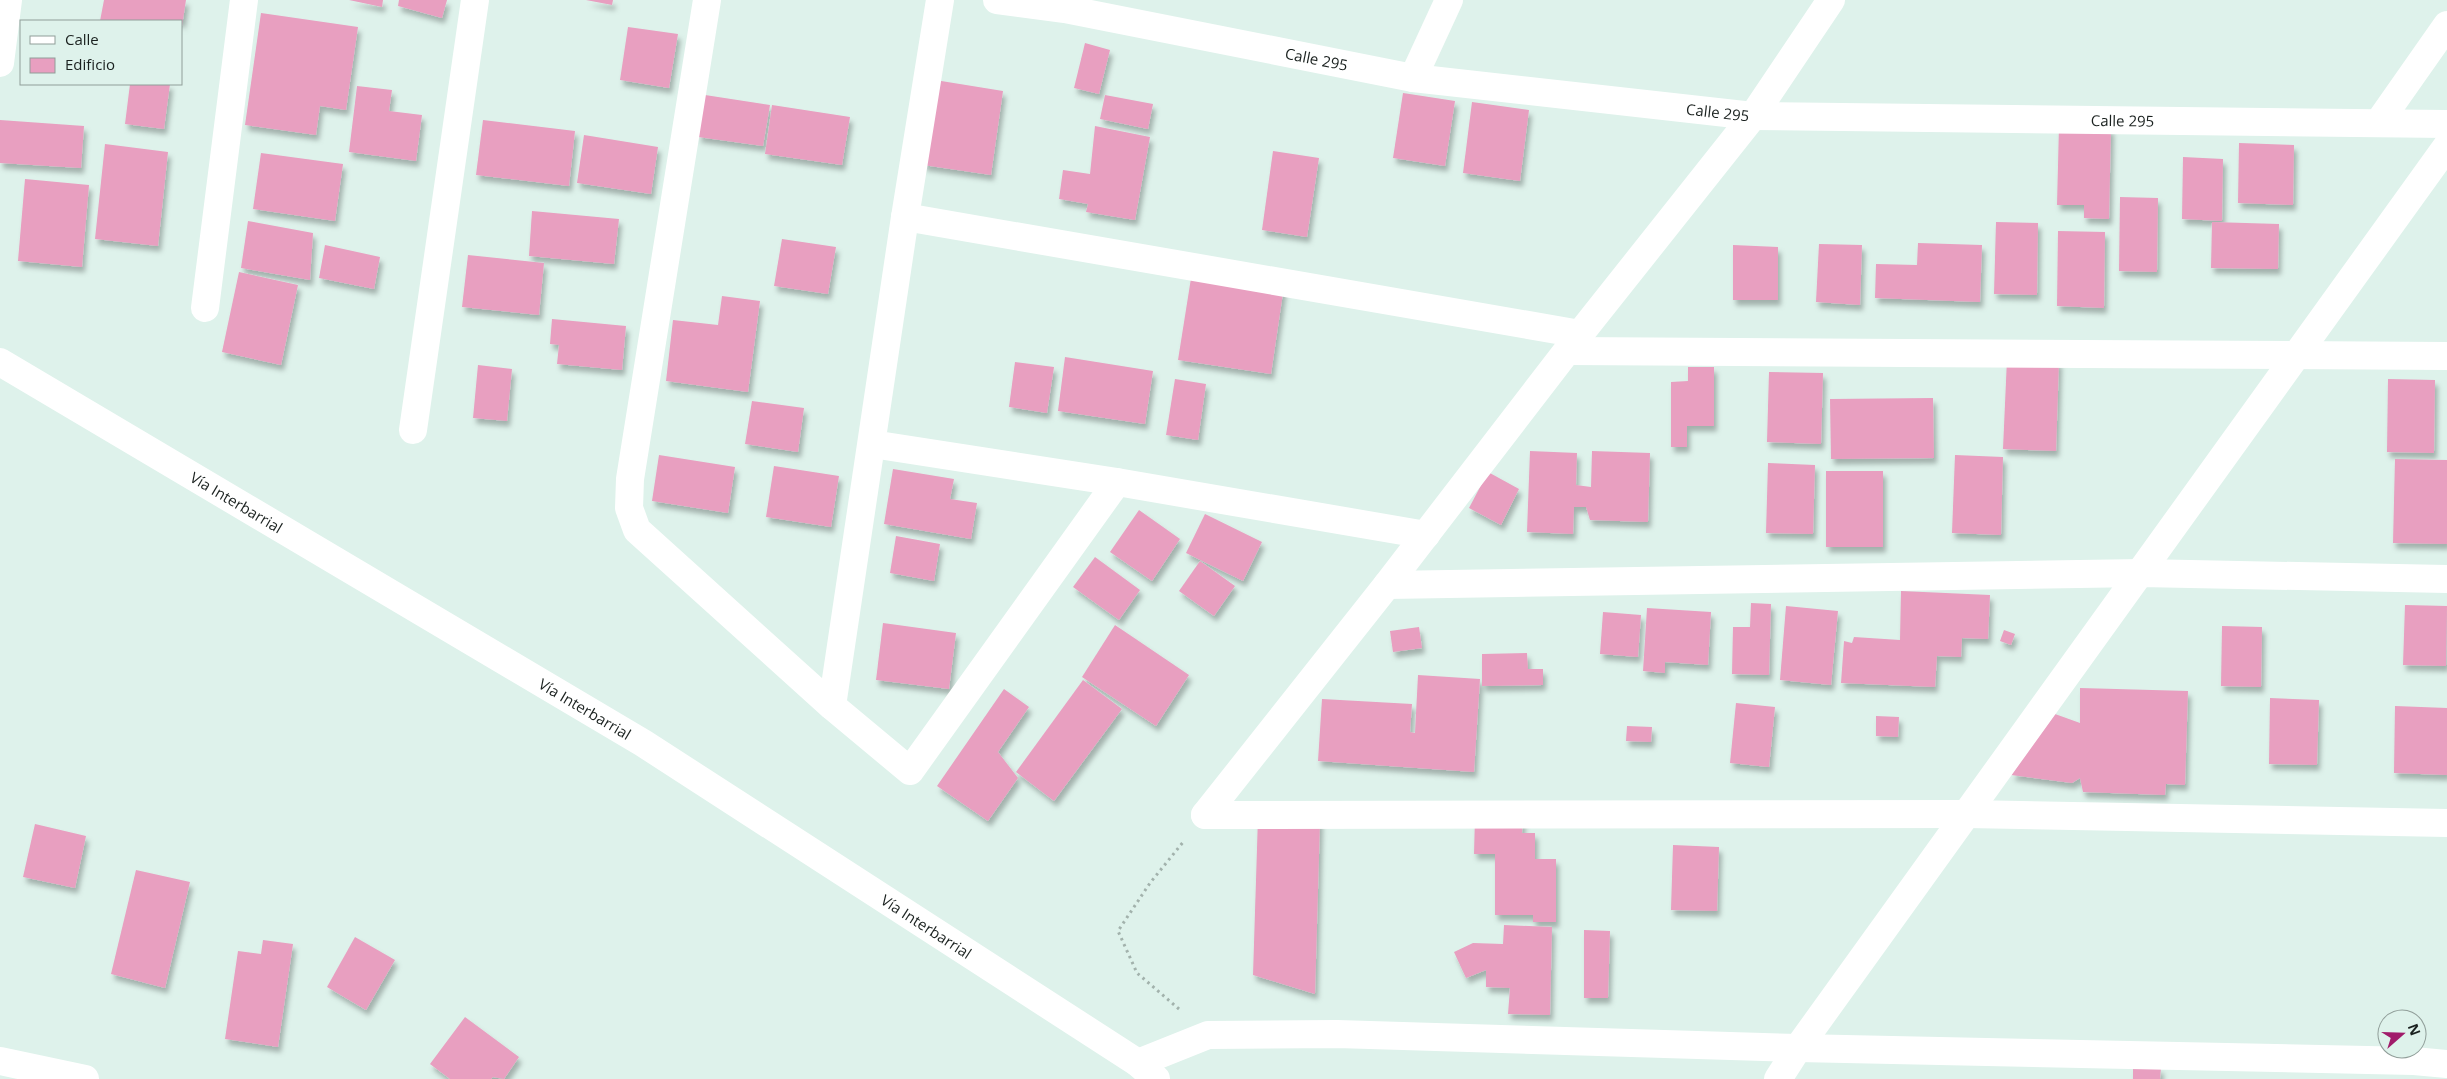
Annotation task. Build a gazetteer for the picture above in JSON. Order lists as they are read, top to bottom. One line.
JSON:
{"streets":{"street":["Calle 295","Vía Interbarrial"]},"legend":["Calle","Edificio"],"north":"right"}
